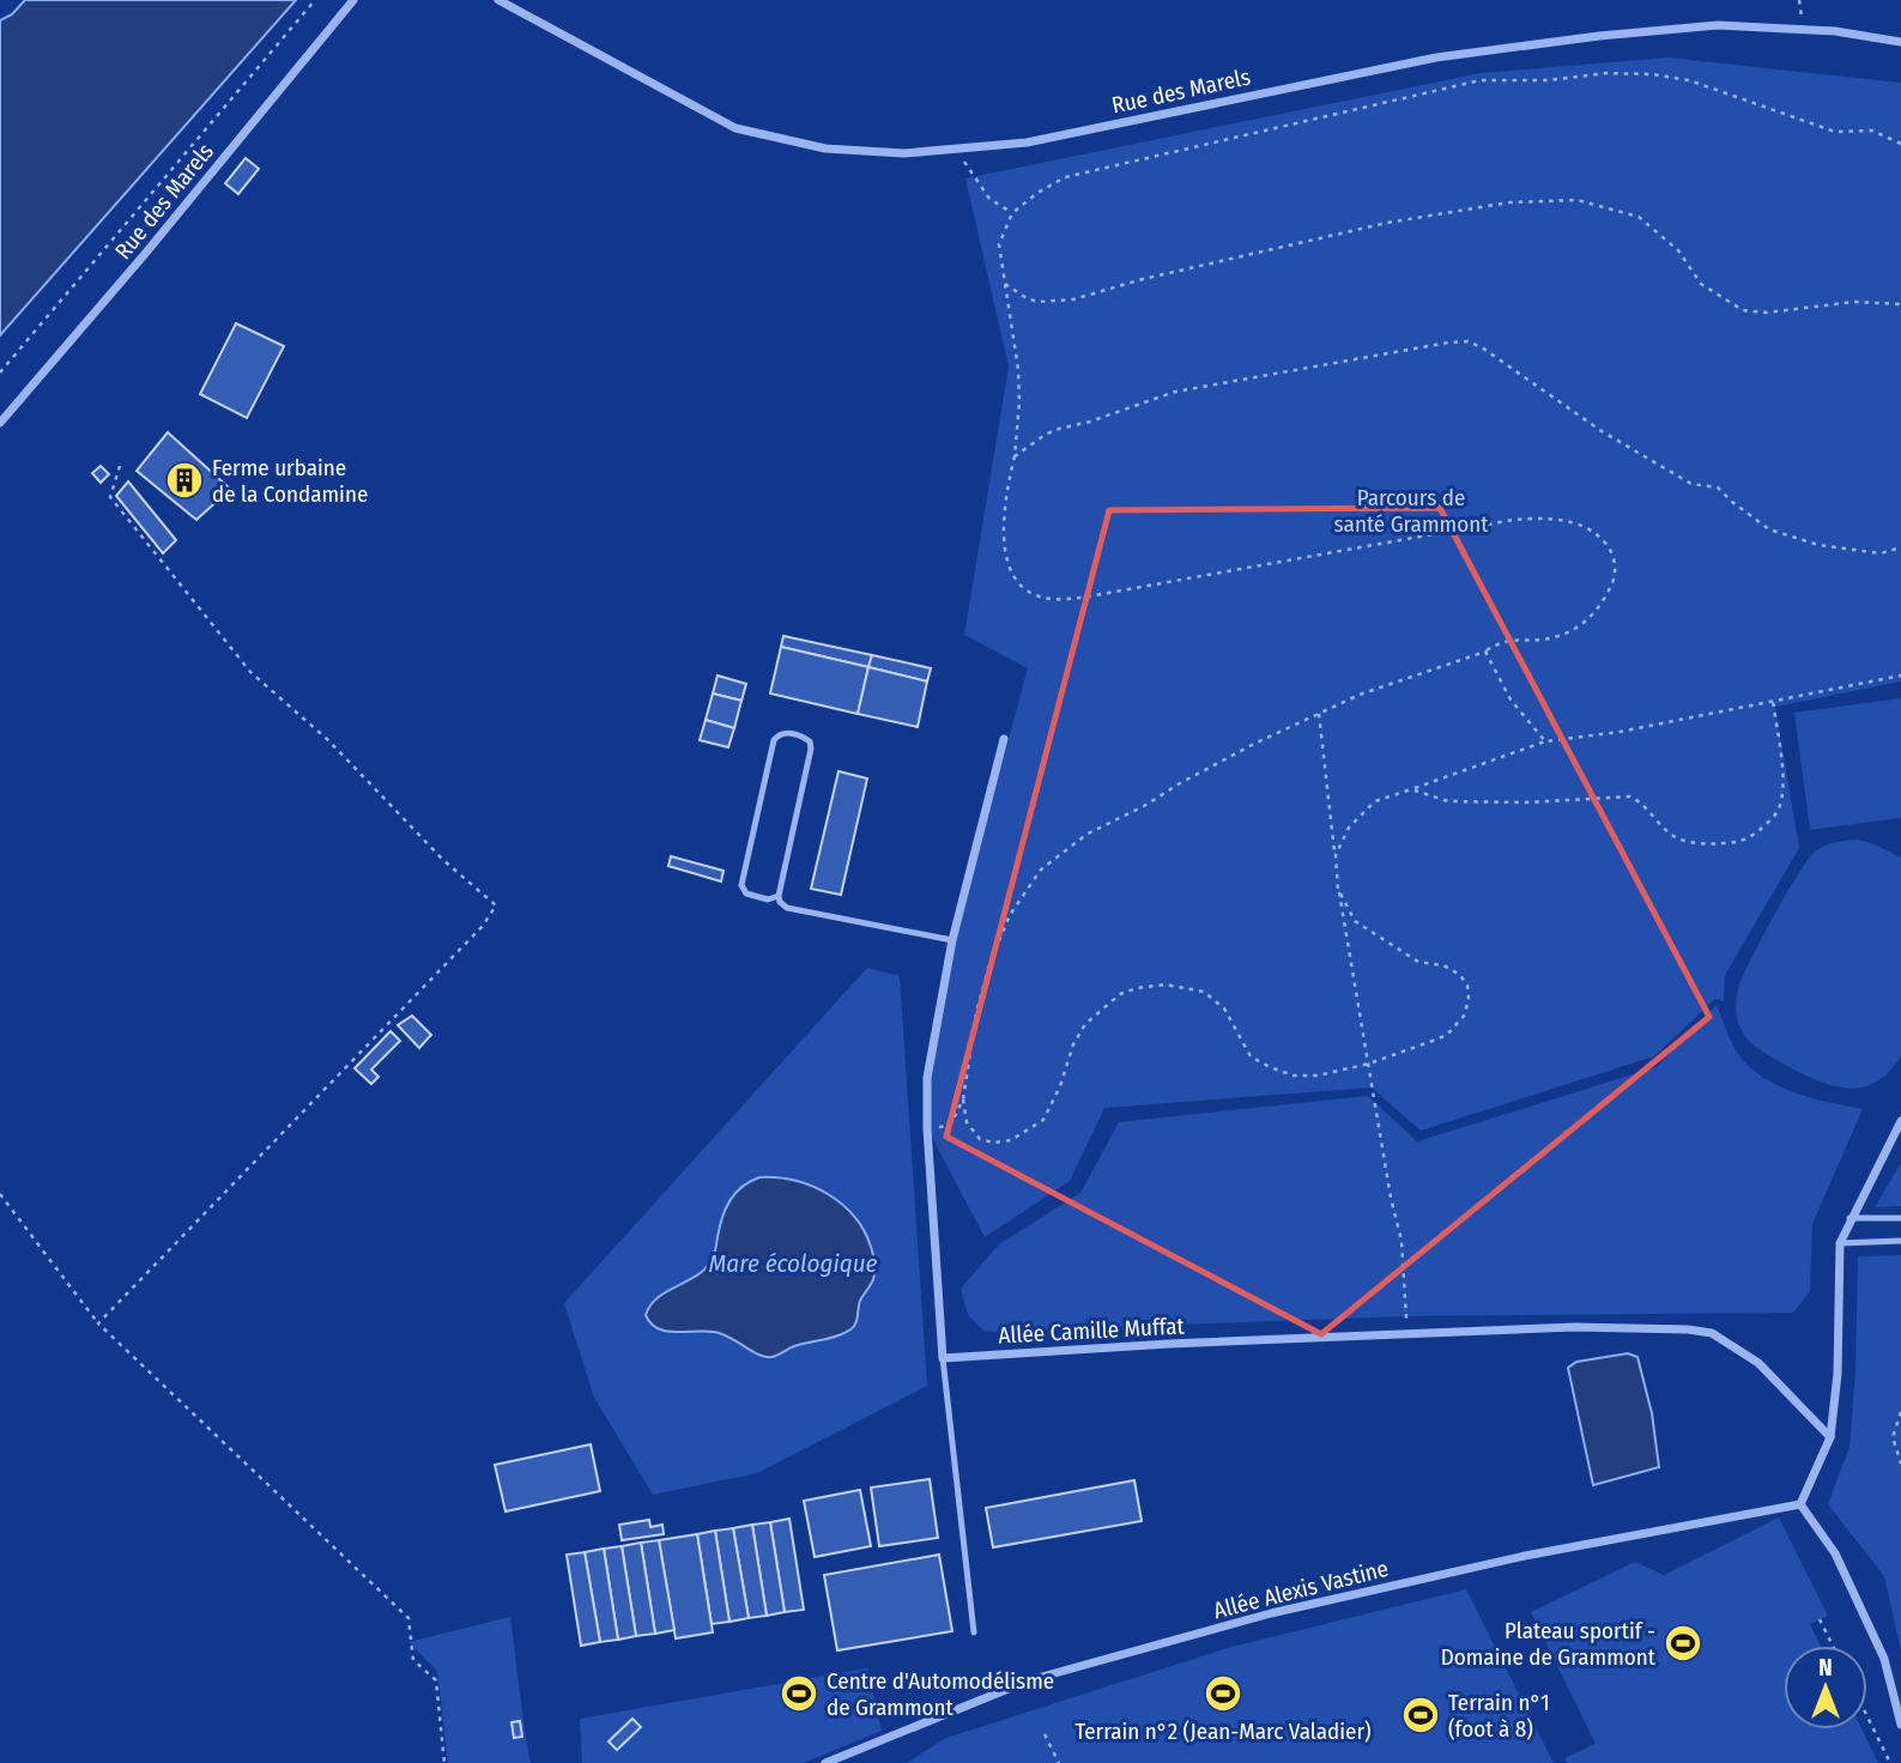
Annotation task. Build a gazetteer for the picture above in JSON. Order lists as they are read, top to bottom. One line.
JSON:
{"streets":{"street":["Rue des Marels","Allée Camille Muffat","Allée Alexis Vastine"]},"water":["Mare écologique"],"parks":["Parcours de santé Grammont"],"places":{"building":["Ferme urbaine de la Condamine"],"sports":["Plateau sportif - Domaine de Grammont","Centre d'Automodélisme de Grammont","Terrain n°2 (Jean-Marc Valadier)","Terrain n°1 (foot à 8)"]},"north":"top"}
